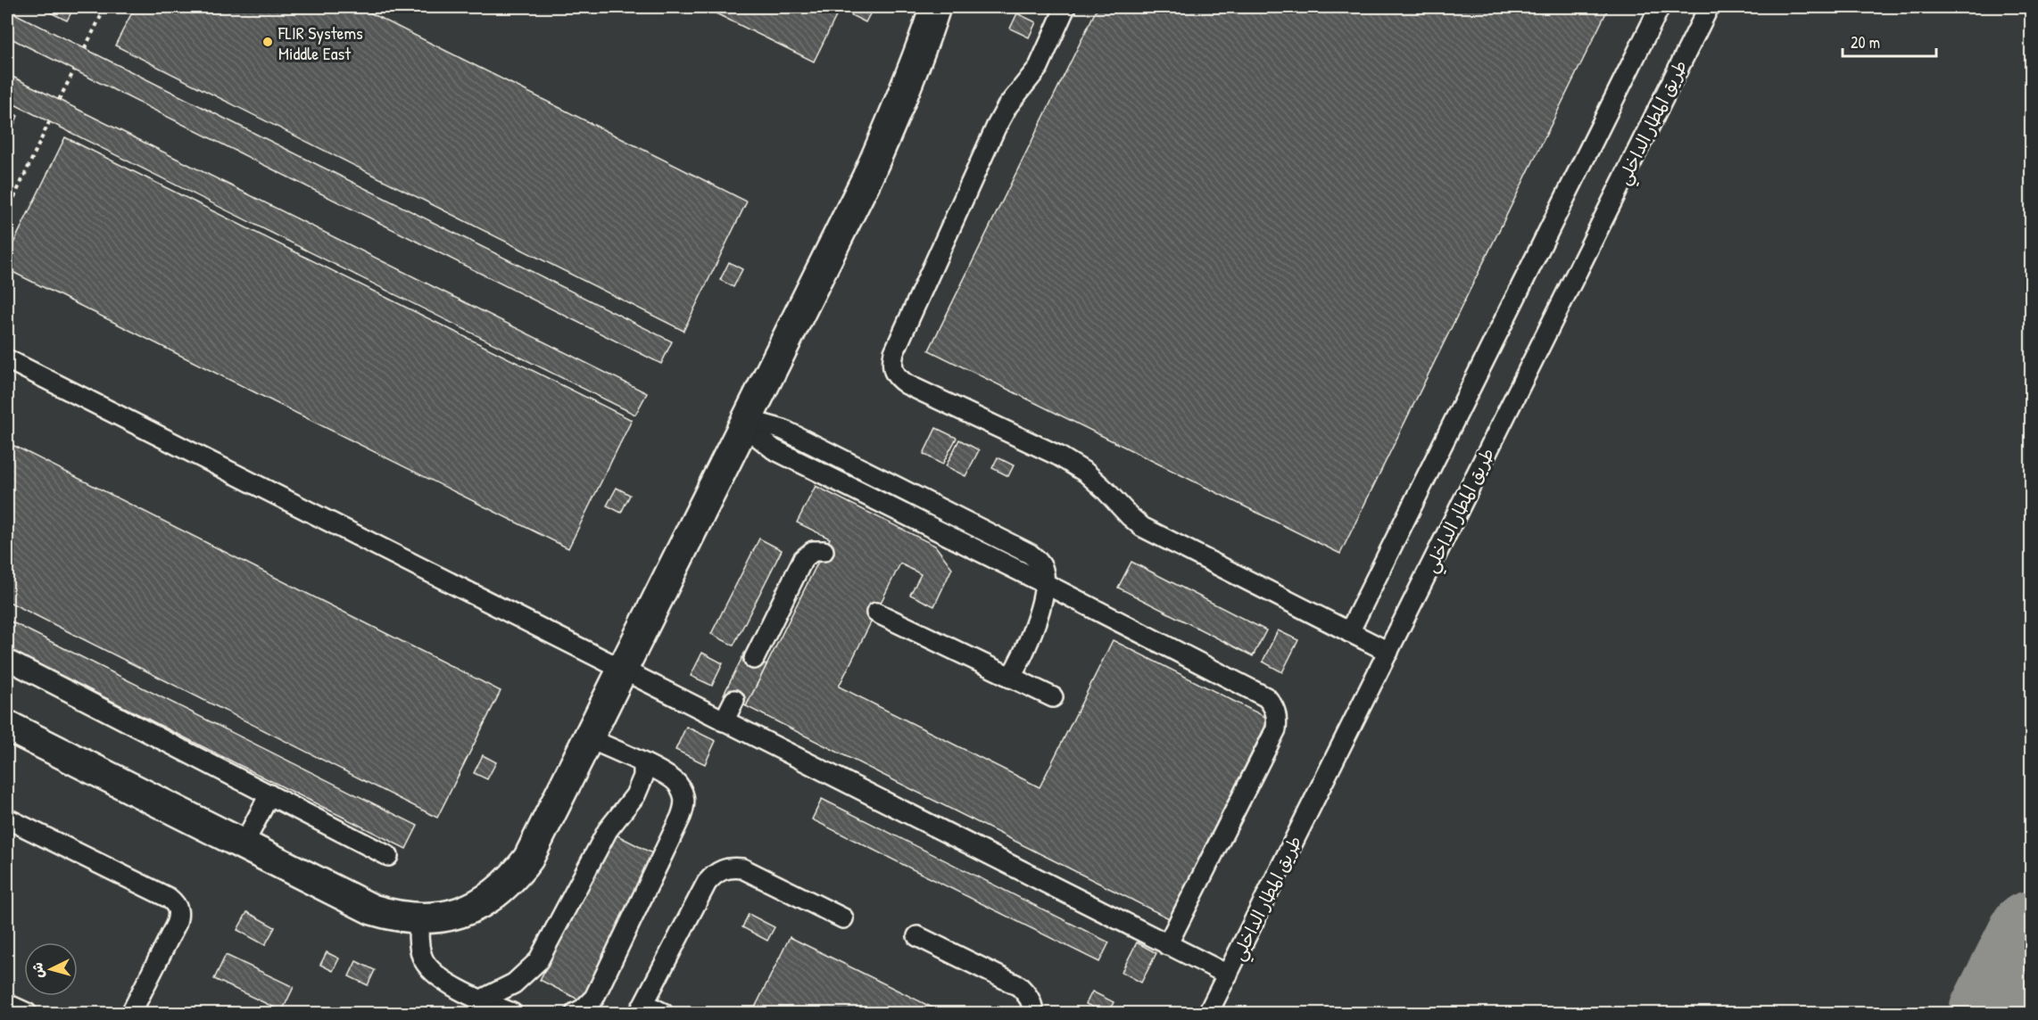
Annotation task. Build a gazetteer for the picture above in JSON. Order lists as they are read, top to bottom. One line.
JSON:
{"streets":{"lane":["طريق المطار الداخلي"]},"places":["FLIR Systems Middle East"],"scale_bar":"20 m","north":"left"}
